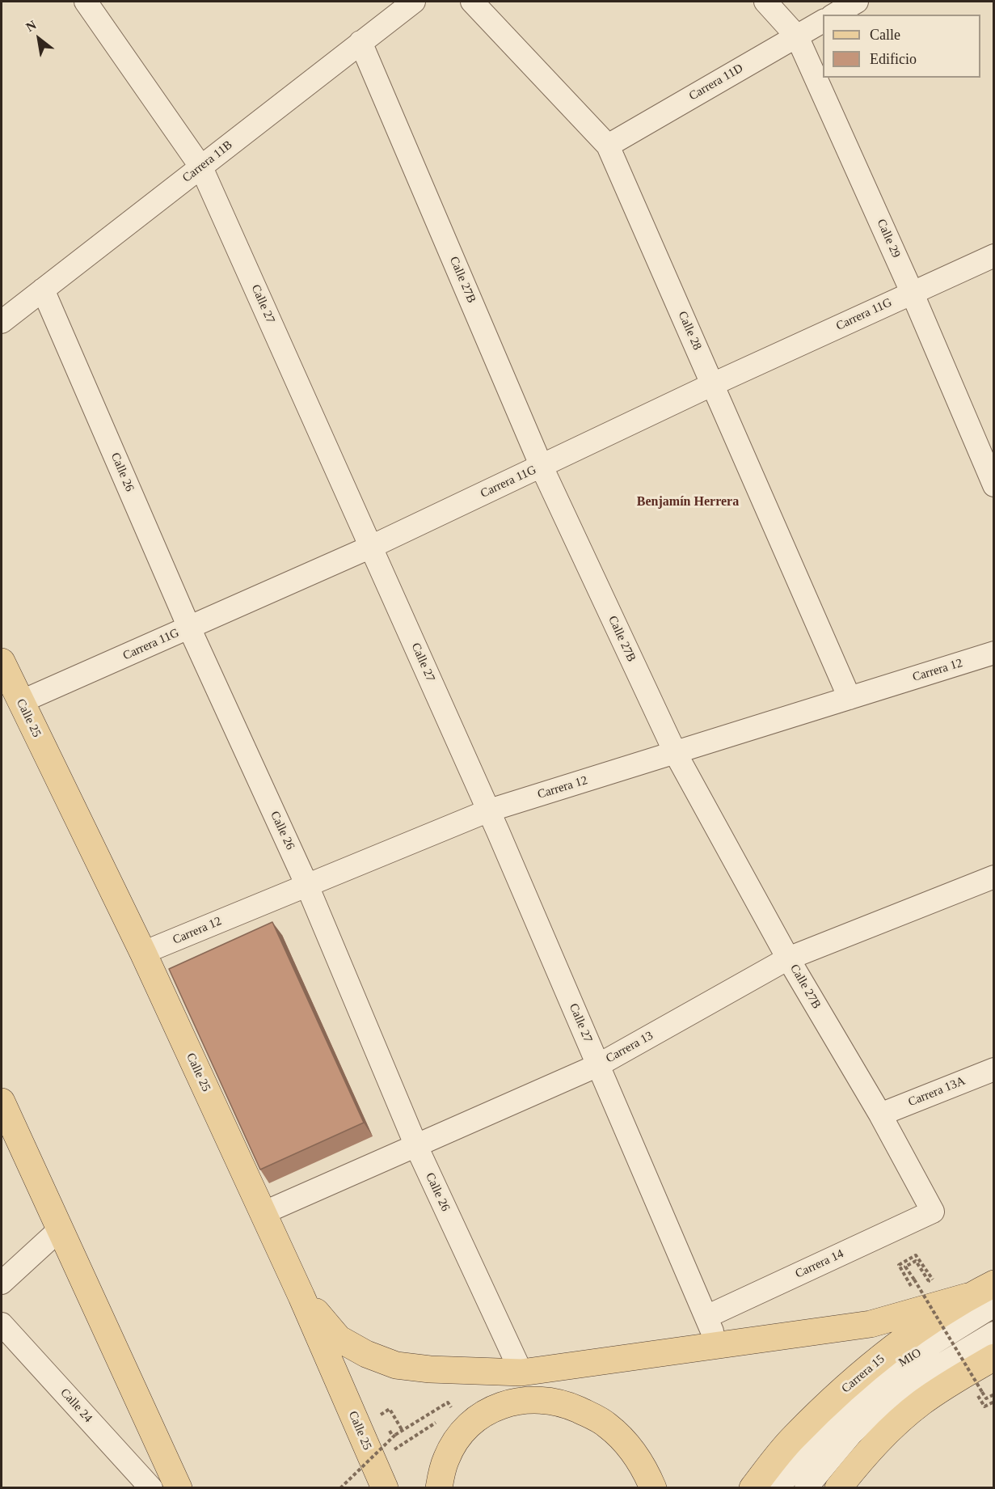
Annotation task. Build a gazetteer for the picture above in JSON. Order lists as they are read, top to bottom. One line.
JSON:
{"streets":{"main road":["Calle 25","Carrera 15"],"street":["Carrera 11D","Carrera 11B","Calle 29","Calle 27B","Calle 27","Carrera 11G","Calle 28","Calle 26","Carrera 12","Carrera 13","Carrera 13A","Carrera 14","MIO","Calle 24"]},"crossings":[["Carrera 11D","Calle 29"],["Carrera 11D","Calle 28"],["Carrera 11B","Calle 27B"],["Carrera 11B","Calle 27"],["Carrera 11B","Calle 26"],["Calle 29","Carrera 11G"],["Calle 27B","Carrera 11G"],["Calle 27B","Carrera 12"],["Calle 27B","Carrera 13"],["Calle 27B","Carrera 13A"],["Calle 27B","Carrera 14"],["Calle 27","Carrera 11G"],["Calle 27","Carrera 12"],["Calle 27","Carrera 13"],["Calle 27","Carrera 14"],["Carrera 11G","Calle 28"],["Carrera 11G","Calle 26"],["Carrera 11G","Calle 25"],["Calle 28","Carrera 12"],["Calle 26","Carrera 12"],["Calle 26","Carrera 13"],["Carrera 12","Calle 25"],["Calle 25","Carrera 13"]],"districts":["Benjamín Herrera"],"legend":["Calle","Edificio"],"north":"top left"}
